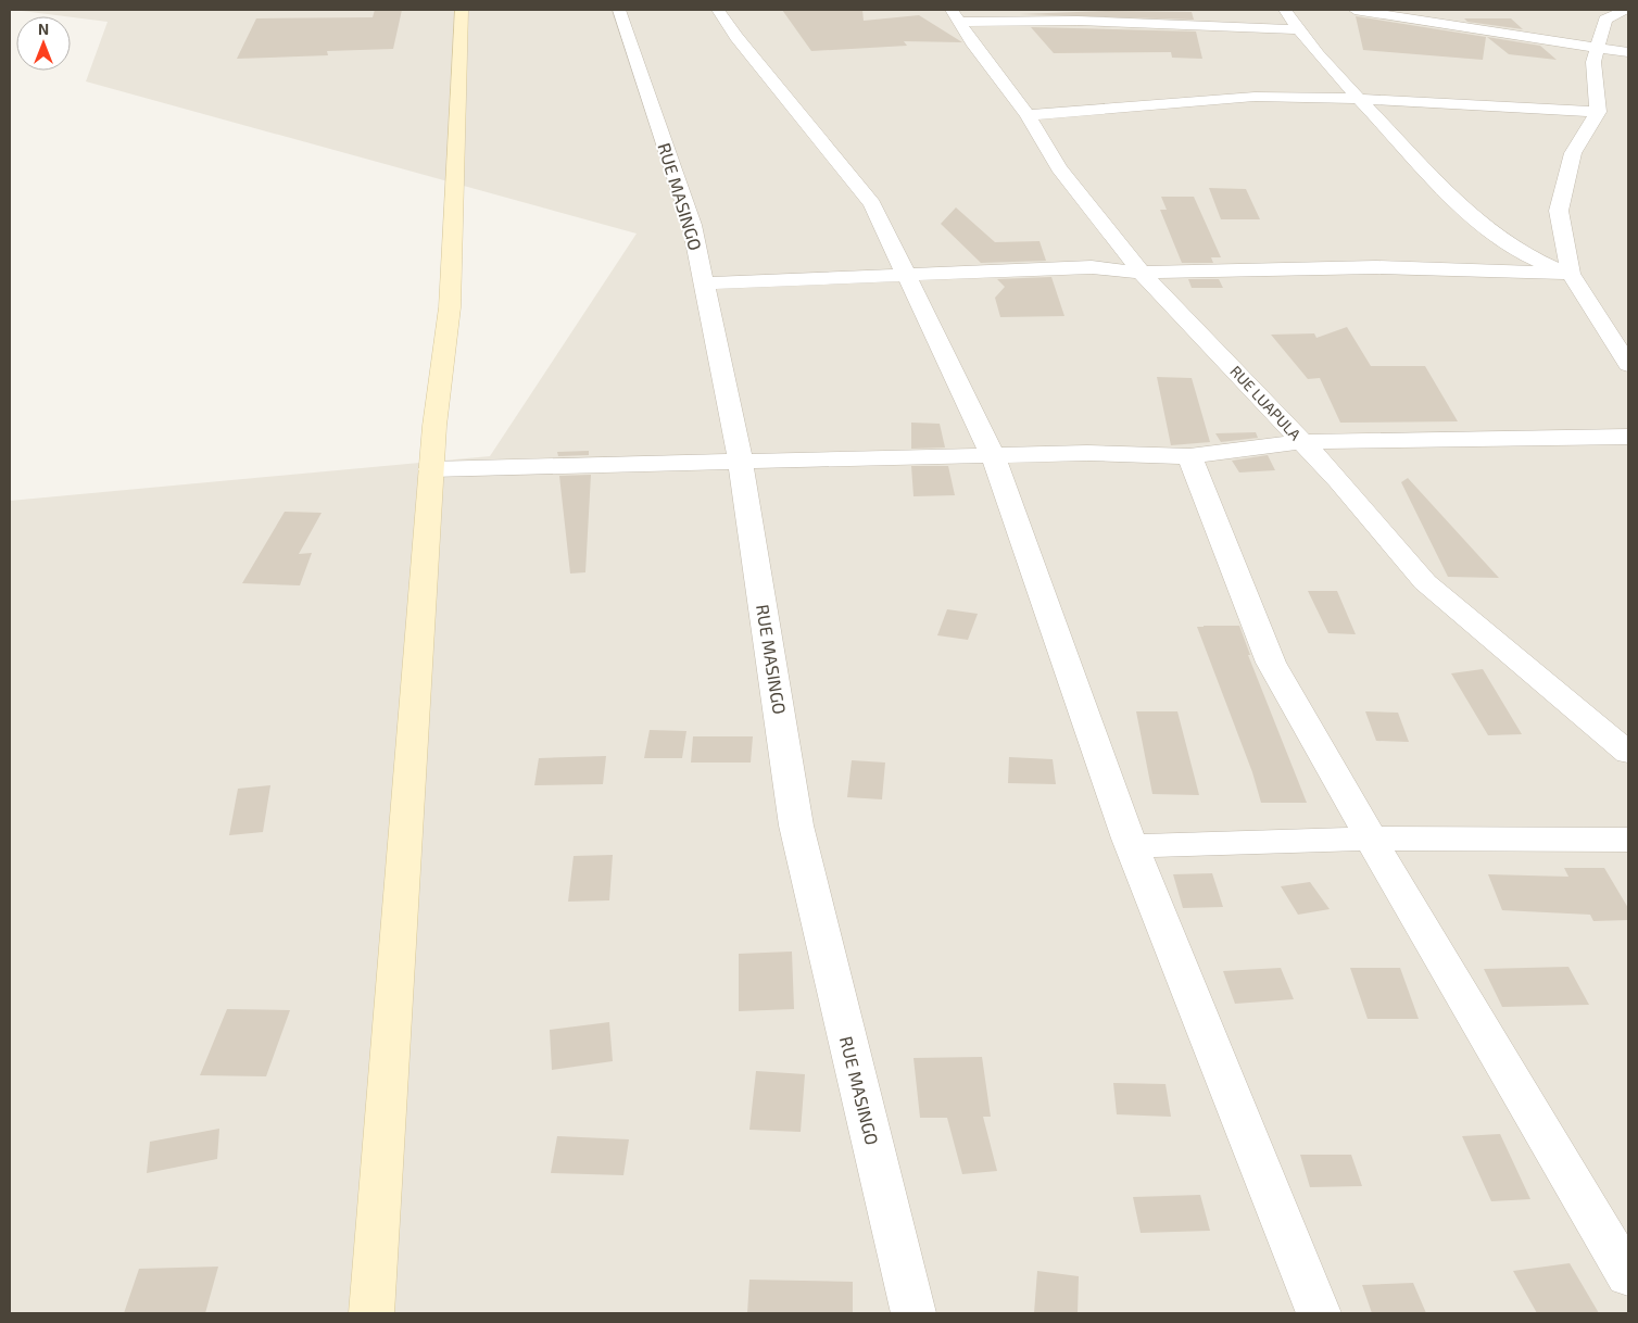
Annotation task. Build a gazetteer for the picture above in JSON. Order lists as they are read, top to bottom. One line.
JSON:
{"streets":{"street":["RUE MASINGO","RUE LUAPULA"]},"north":"top"}
